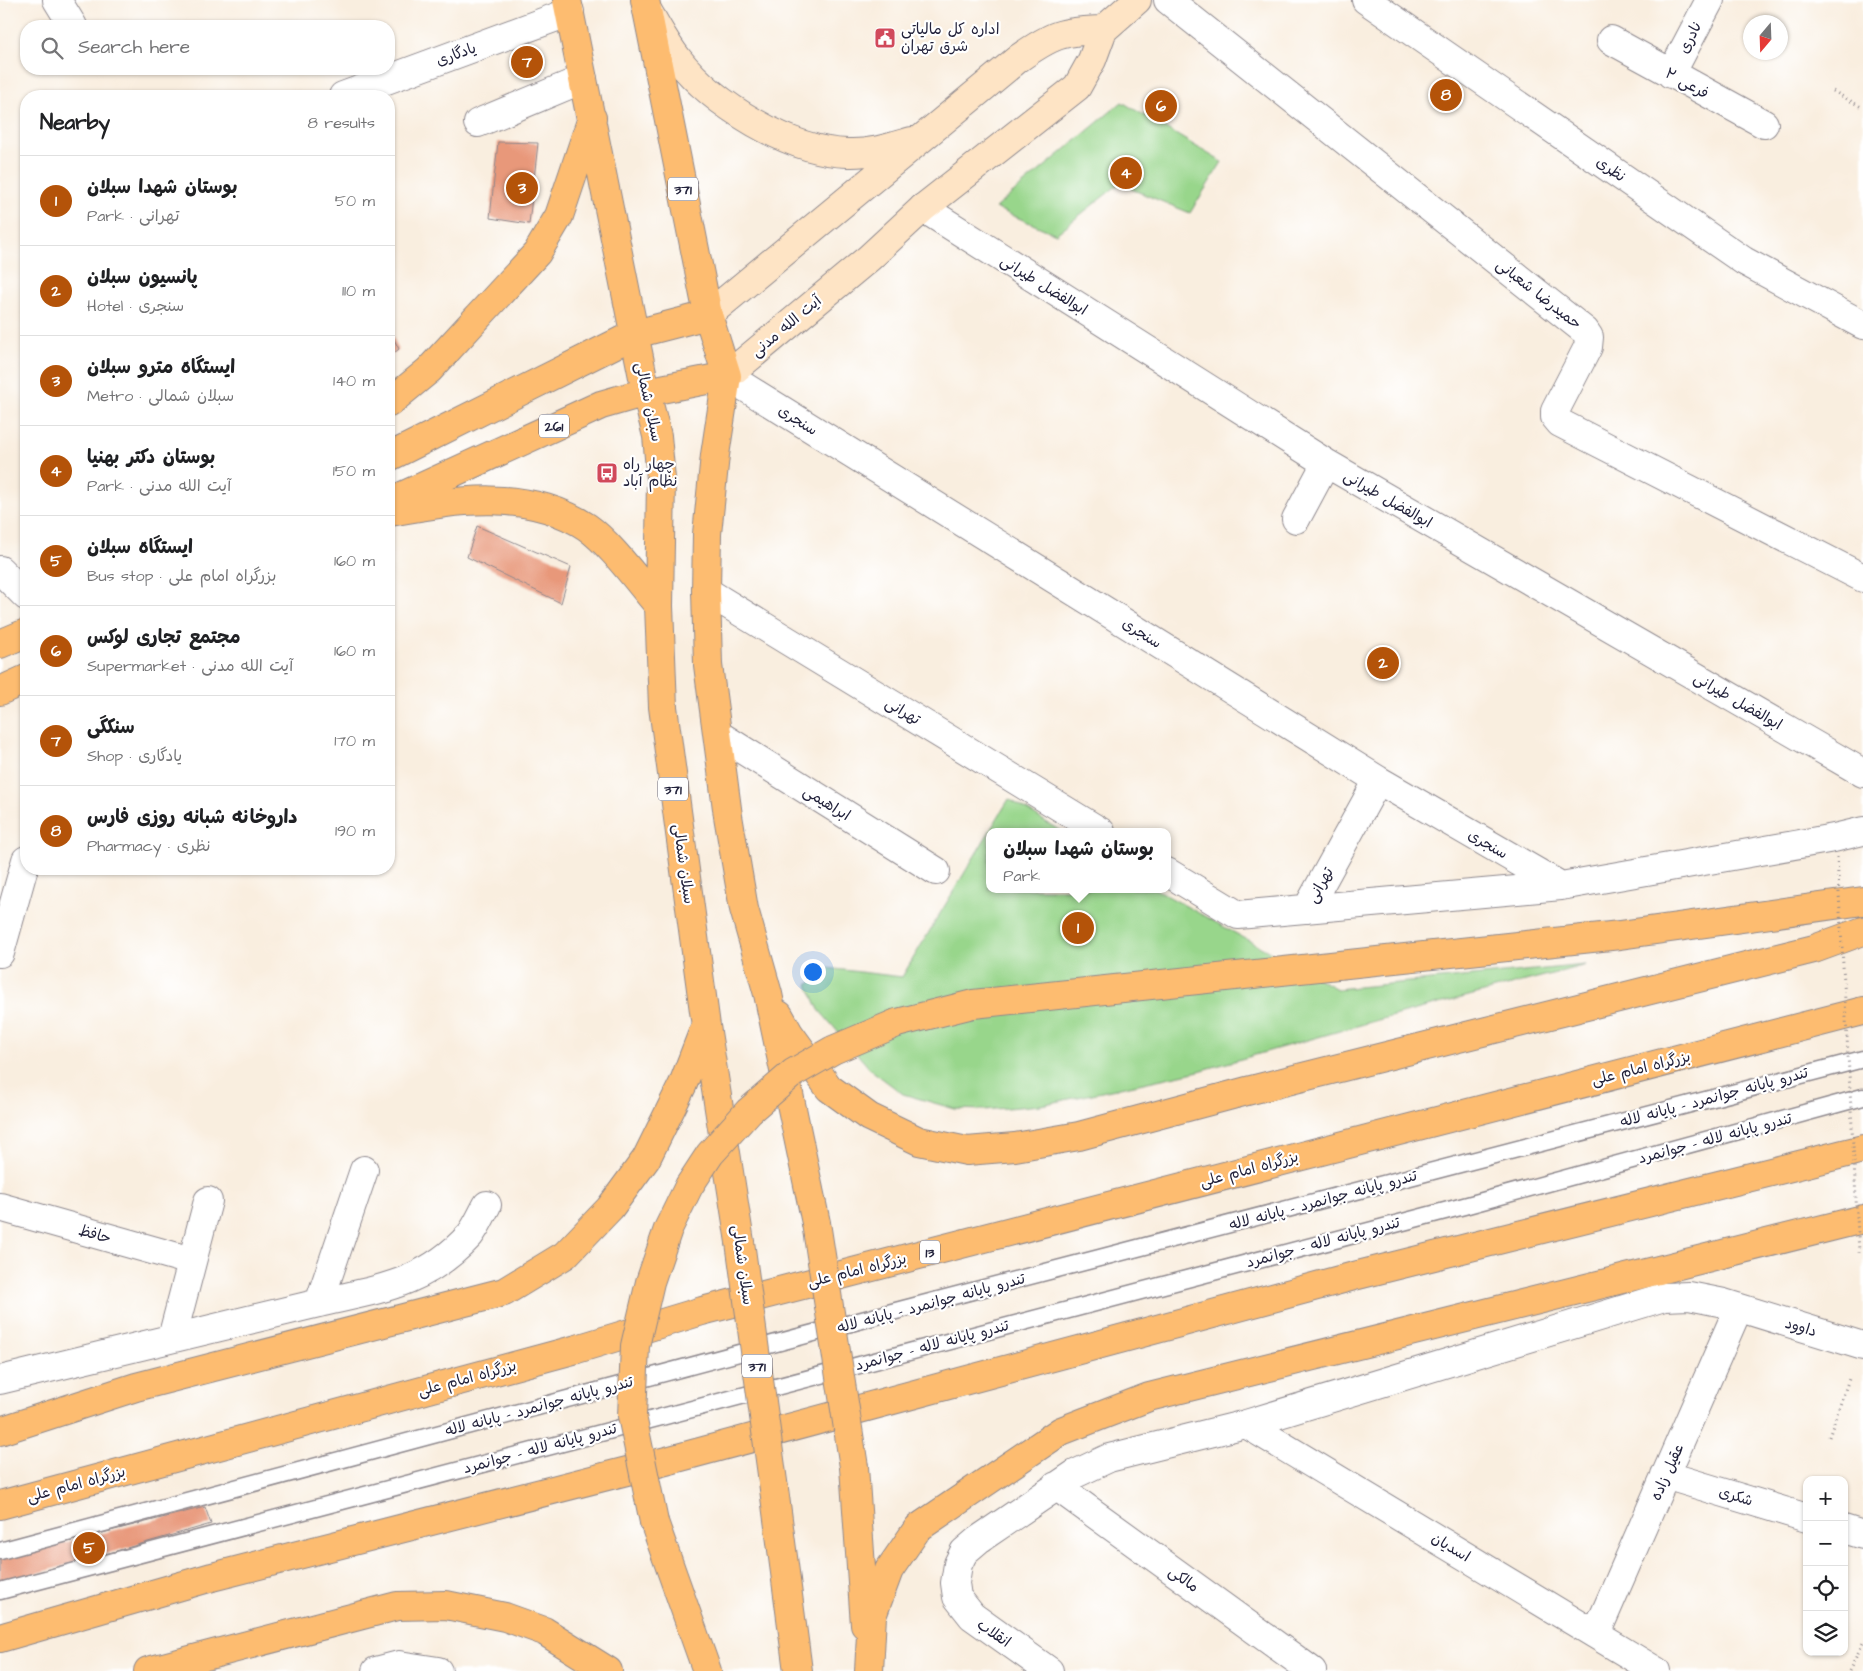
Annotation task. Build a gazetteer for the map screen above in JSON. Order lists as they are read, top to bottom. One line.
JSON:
{"streets":{"main road":["371","آیت الله مدنی","سبلان شمالی","261","بزرگراه امام علی","13"],"street":["نادری","یادگاری","فرعی ۲","نظری","ابوالفضل طیرانی","حمیدرضا شعبانی","سنجری","تهرانی","ابراهیمی","حافظ","داوود","عقیل زاده","شکری","اسدیان","مالکی","انقلاب"],"lane":["تندرو پایانه جوانمرد - پایانه لاله","تندرو پایانه لاله - جوانمرد"]},"crossings":[["نادری","فرعی ۲"],["یادگاری","سبلان شمالی"],["371","آیت الله مدنی"],["371","سنجری"],["371","تهرانی"],["371","ابراهیمی"],["ابوالفضل طیرانی","آیت الله مدنی"],["آیت الله مدنی","سبلان شمالی"],["آیت الله مدنی","سنجری"],["سنجری","تهرانی"],["داوود","عقیل زاده"],["داوود","اسدیان"],["داوود","مالکی"],["داوود","انقلاب"],["عقیل زاده","شکری"],["عقیل زاده","اسدیان"]],"places":{"public building":["اداره کل مالیاتی شرق تهران"],"bus stop":["چهار راه نظام آباد"]},"north":"bottom","page":{"search":"Search here","pins":["7","8","6","4","3","2","1","5"],"heading":["Nearby","8 results"],"list":[{"mark":"1","name":"بوستان شهدا سبلان","note":"Park · تهرانی","value":"50 m"},{"mark":"2","name":"پانسیون سبلان","note":"Hotel · سنجری","value":"110 m"},{"mark":"3","name":"ایستگاه مترو سبلان","note":"Metro · سبلان شمالی","value":"140 m"},{"mark":"4","name":"بوستان دکتر بهنیا","note":"Park · آیت الله مدنی","value":"150 m"},{"mark":"5","name":"ایستگاه سبلان","note":"Bus stop · بزرگراه امام علی","value":"160 m"},{"mark":"6","name":"مجتمع تجاری لوکس","note":"Supermarket · آیت الله مدنی","value":"160 m"},{"mark":"7","name":"سنکگی","note":"Shop · یادگاری","value":"170 m"},{"mark":"8","name":"داروخانه شبانه روزی فارس","note":"Pharmacy · نظری","value":"190 m"}],"popup":["بوستان شهدا سبلان","Park"],"map_buttons":["+","−"]}}
